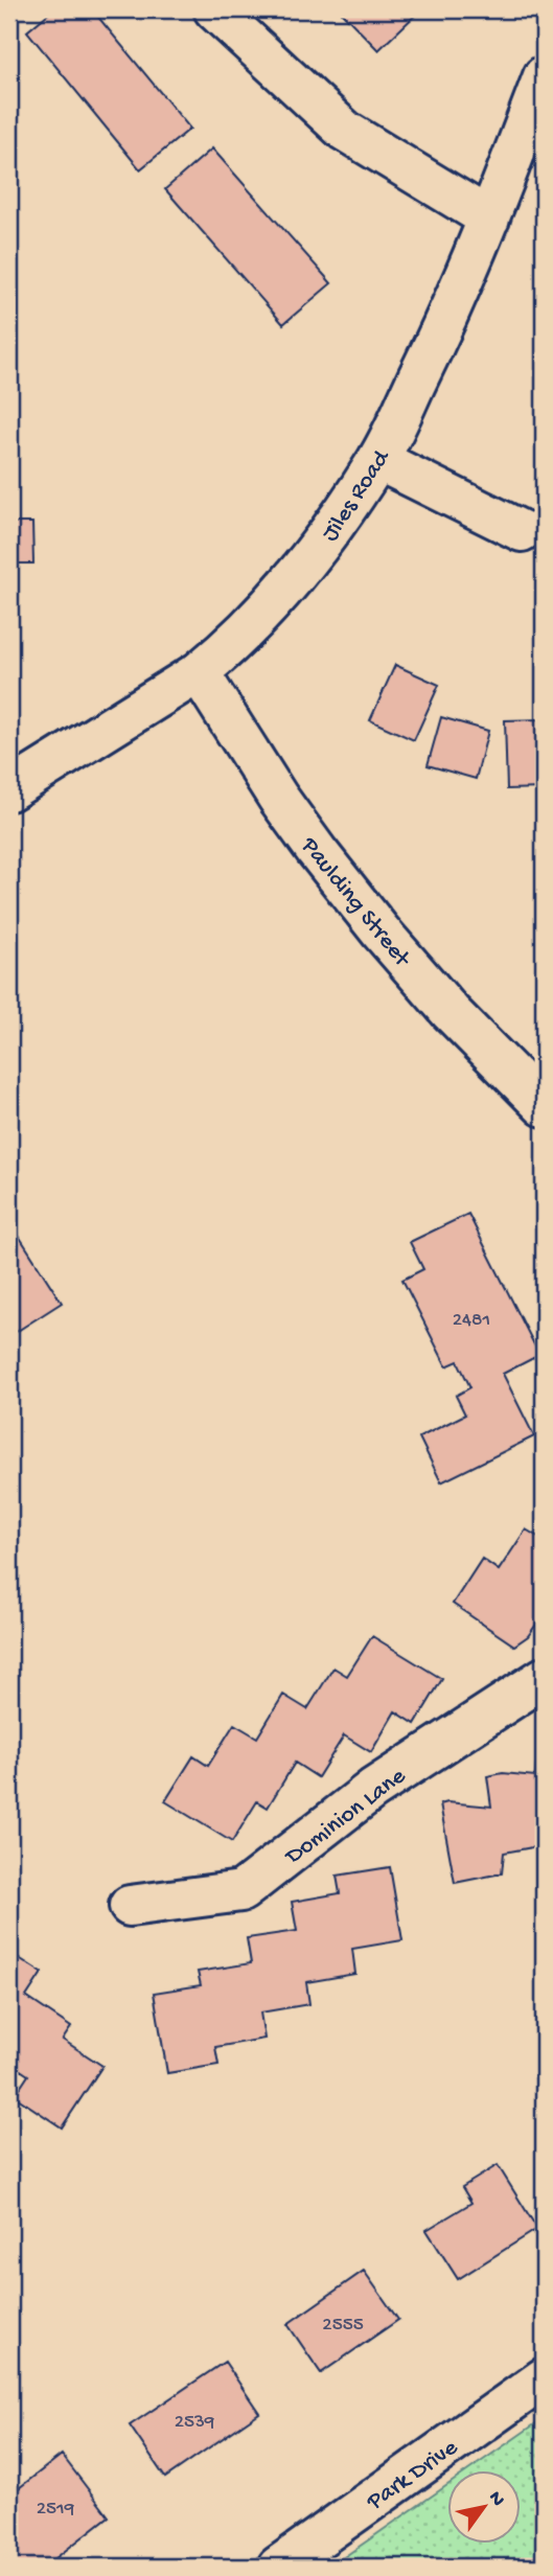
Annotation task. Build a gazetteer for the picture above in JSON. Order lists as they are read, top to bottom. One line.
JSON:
{"streets":{"street":["Jiles Road","Paulding Street","Dominion Lane","Park Drive"]},"crossings":[["Jiles Road","Paulding Street"]],"house_numbers":["2481","2555","2539","2519"],"north":"top right"}
